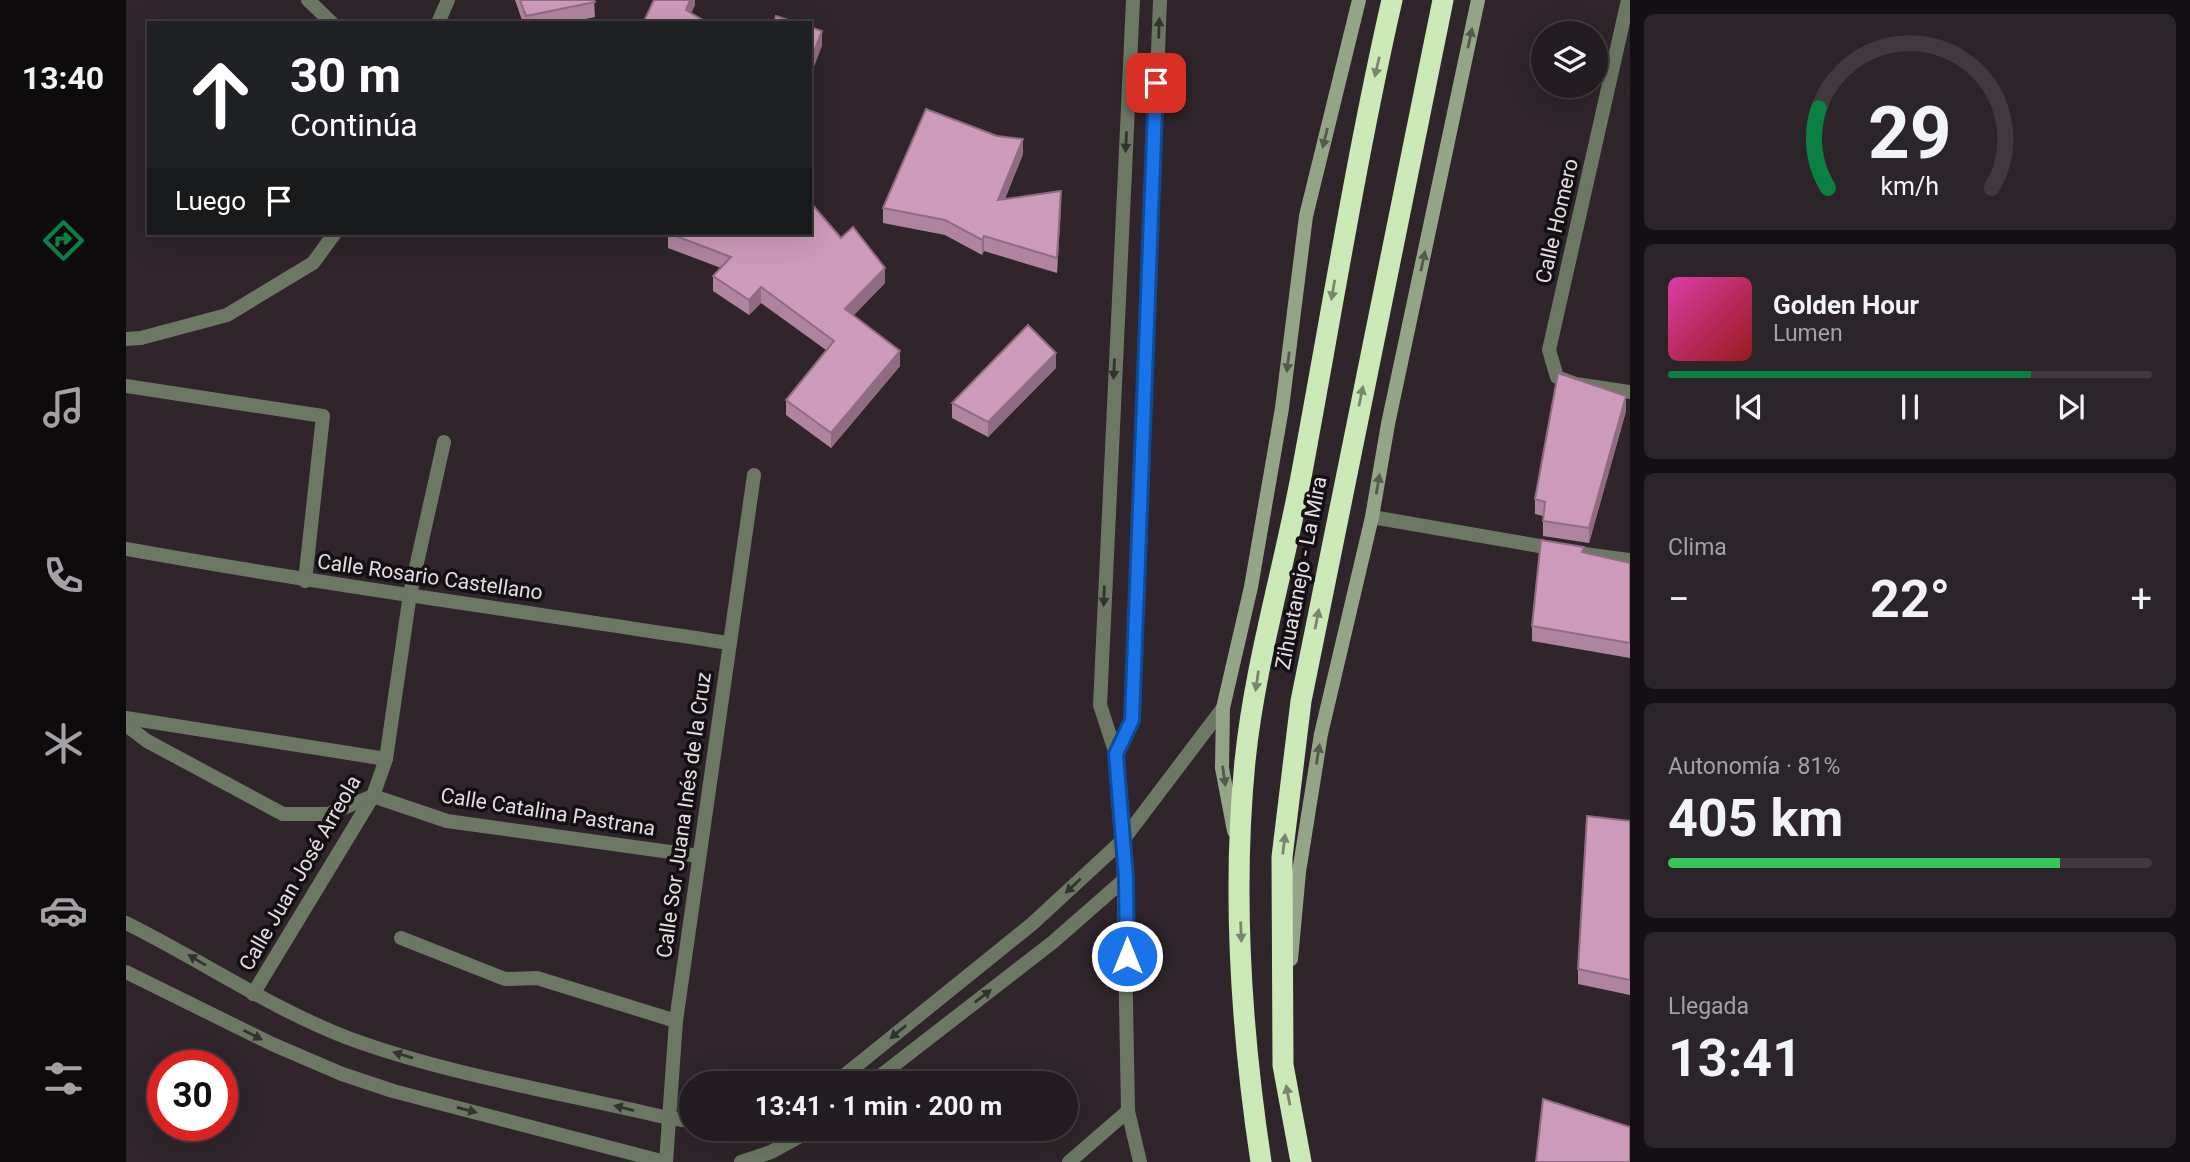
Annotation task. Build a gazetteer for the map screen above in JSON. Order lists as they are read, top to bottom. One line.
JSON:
{"streets":{"highway":["Zihuatanejo - La Mira"],"street":["Calle Homero","Calle Rosario Castellano","Calle Catalina Pastrana","Calle Sor Juana Inés de la Cruz","Calle Juan José Arreola"]},"crossings":[["Calle Rosario Castellano","Calle Sor Juana Inés de la Cruz"],["Calle Rosario Castellano","Calle Juan José Arreola"],["Calle Catalina Pastrana","Calle Sor Juana Inés de la Cruz"],["Calle Catalina Pastrana","Calle Juan José Arreola"]],"page":{"tabs":"13:40","turn":["30 m","Continúa"],"then":"Luego","song":["Golden Hour","Lumen"],"tile":["Clima",["Autonomía · 81%","405 km"],["Llegada","13:41"]],"heat":["−","22°","+"],"limit":"30","trip":"13:41 · 1 min · 200 m","gauge":["29","km/h"]}}
